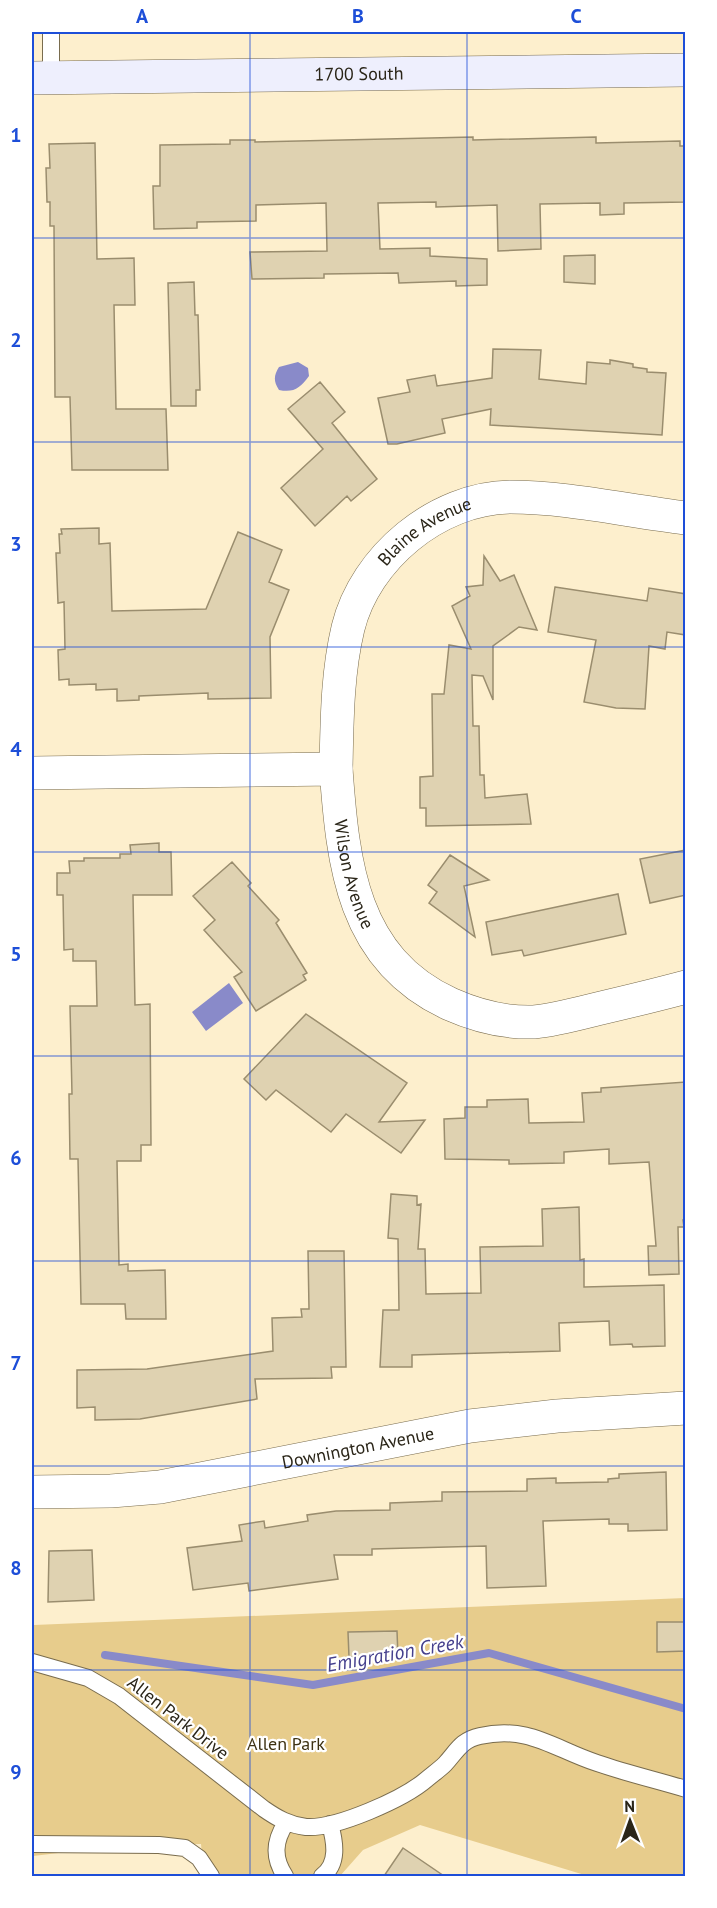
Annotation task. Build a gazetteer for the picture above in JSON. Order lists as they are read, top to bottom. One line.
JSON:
{"streets":{"street":["1700 South","Blaine Avenue","Wilson Avenue","Downington Avenue"],"lane":["Allen Park Drive"]},"crossings":[["Blaine Avenue","Wilson Avenue"]],"water":["Emigration Creek"],"parks":["Allen Park"],"north":"top","grid":{"columns":["A","B","C"],"rows":["1","2","3","4","5","6","7","8","9"]}}
